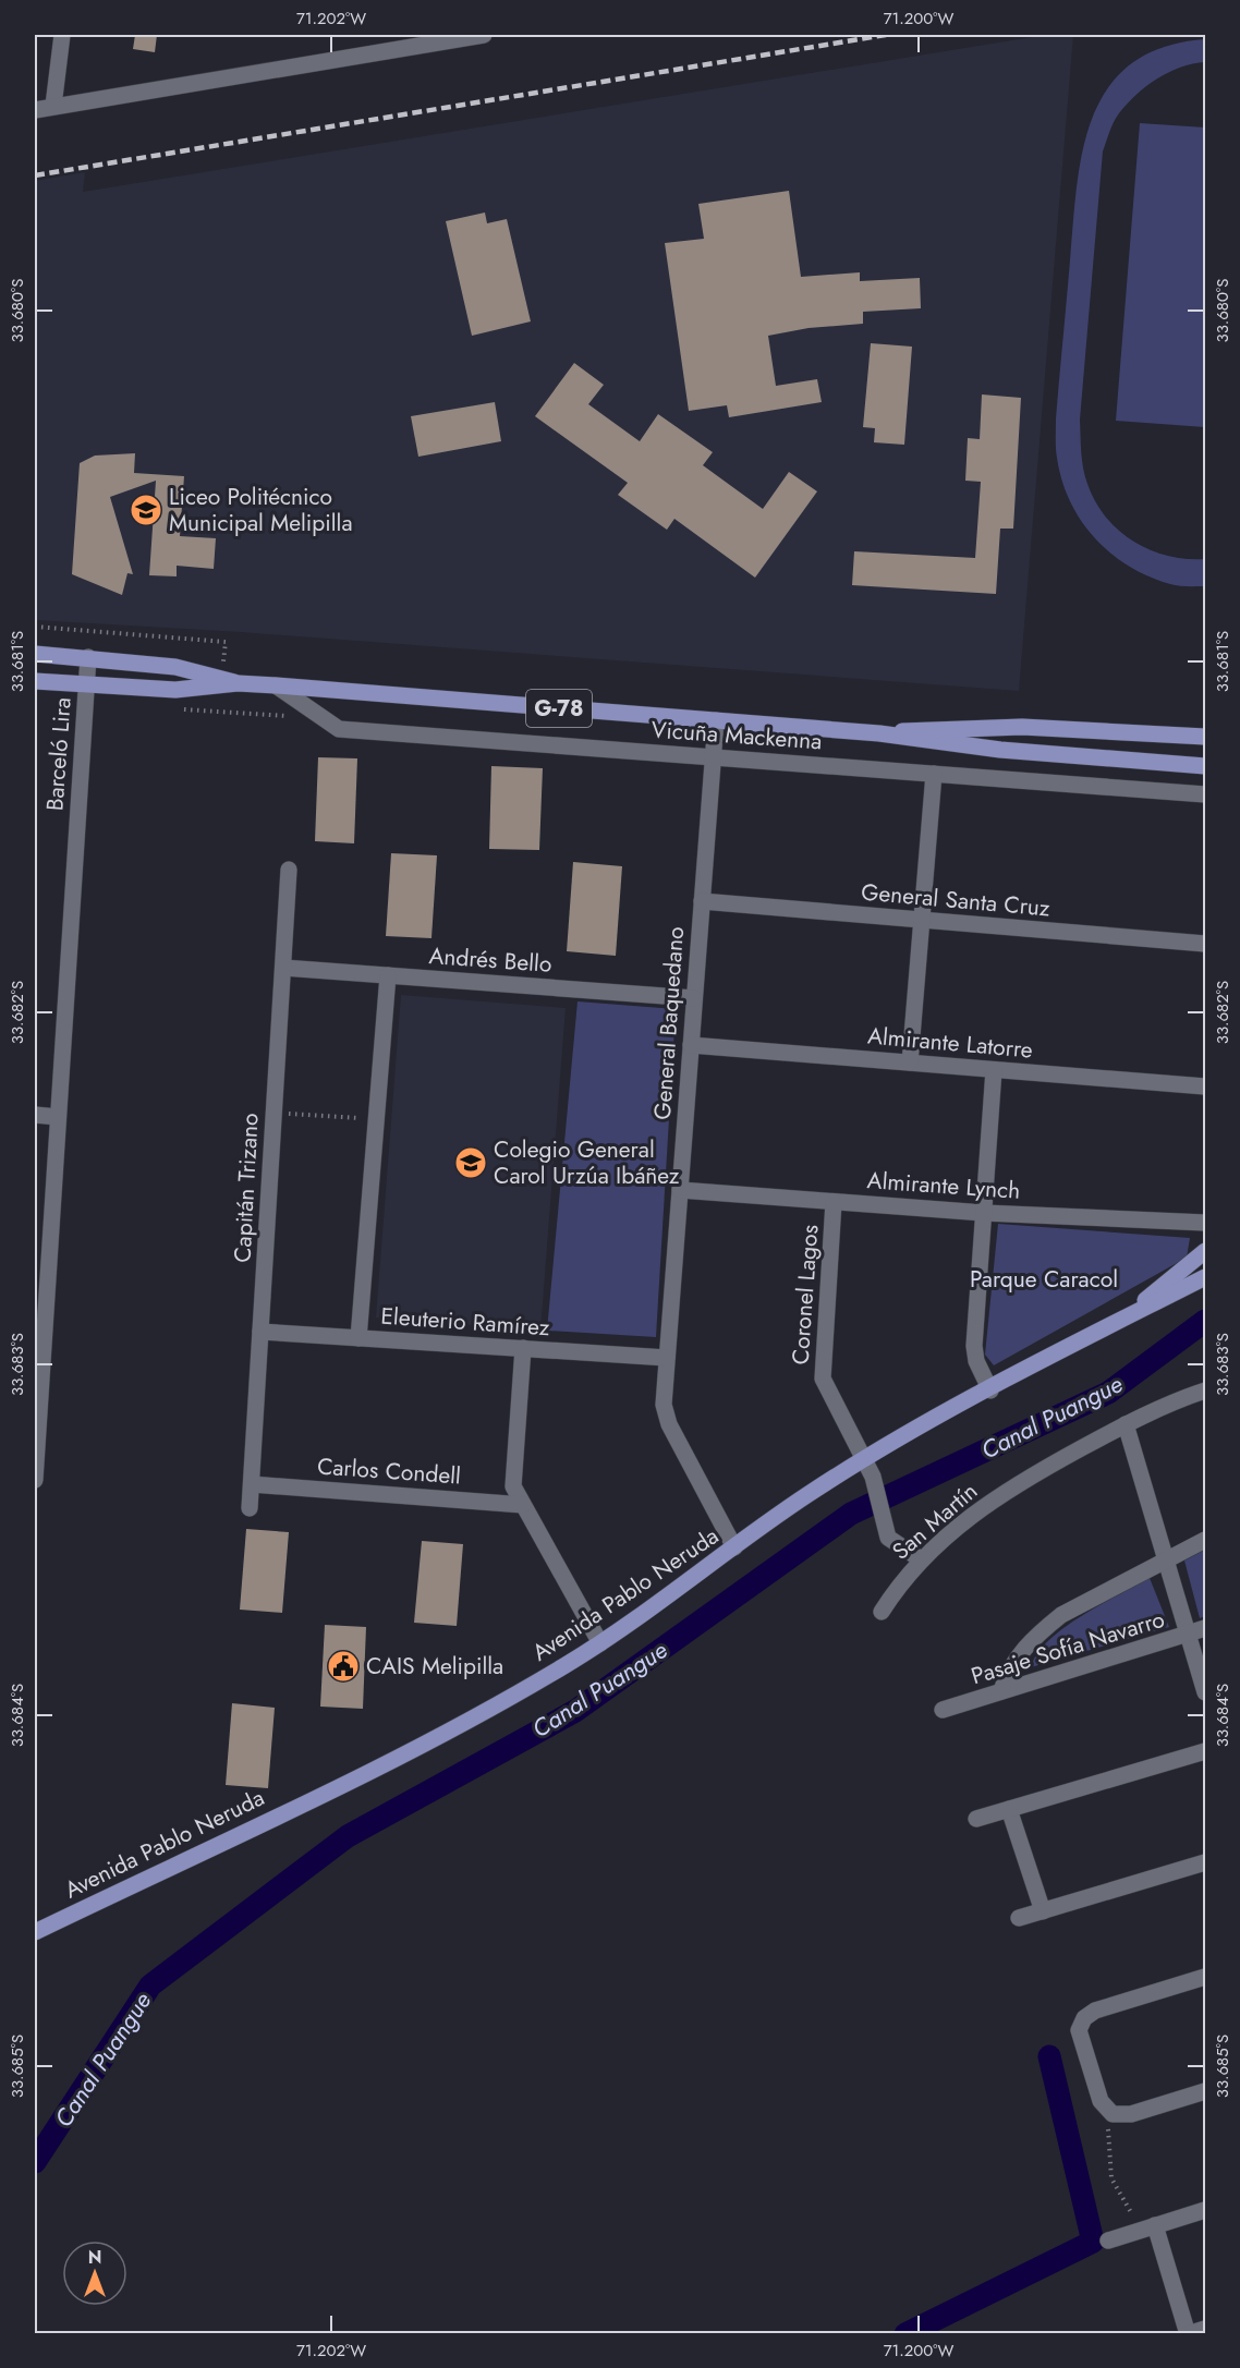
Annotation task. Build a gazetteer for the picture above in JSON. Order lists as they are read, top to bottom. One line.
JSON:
{"streets":{"main road":["G-78","Vicuña Mackenna","Avenida Pablo Neruda"],"street":["Barceló Lira","General Santa Cruz","Andrés Bello","General Baquedano","Almirante Latorre","Almirante Lynch","Capitán Trizano","Coronel Lagos","Eleuterio Ramírez","Carlos Condell","San Martín","Pasaje Sofía Navarro"]},"crossings":[["Vicuña Mackenna","Barceló Lira"],["Vicuña Mackenna","General Baquedano"],["General Santa Cruz","General Baquedano"],["Andrés Bello","General Baquedano"],["Andrés Bello","Capitán Trizano"],["General Baquedano","Almirante Latorre"],["General Baquedano","Almirante Lynch"],["General Baquedano","Eleuterio Ramírez"],["General Baquedano","Avenida Pablo Neruda"],["Almirante Lynch","Coronel Lagos"],["Capitán Trizano","Eleuterio Ramírez"],["Capitán Trizano","Carlos Condell"],["Coronel Lagos","San Martín"],["Coronel Lagos","Avenida Pablo Neruda"]],"water":["Canal Puangue"],"parks":["Parque Caracol"],"places":{"school or university":["Liceo Politécnico Municipal Melipilla","Colegio General Carol Urzúa Ibáñez"],"public building":["CAIS Melipilla"]},"north":"top","coordinates":["71.202°W","71.200°W","33.680°S","33.681°S","33.682°S","33.683°S","33.684°S","33.685°S"]}
